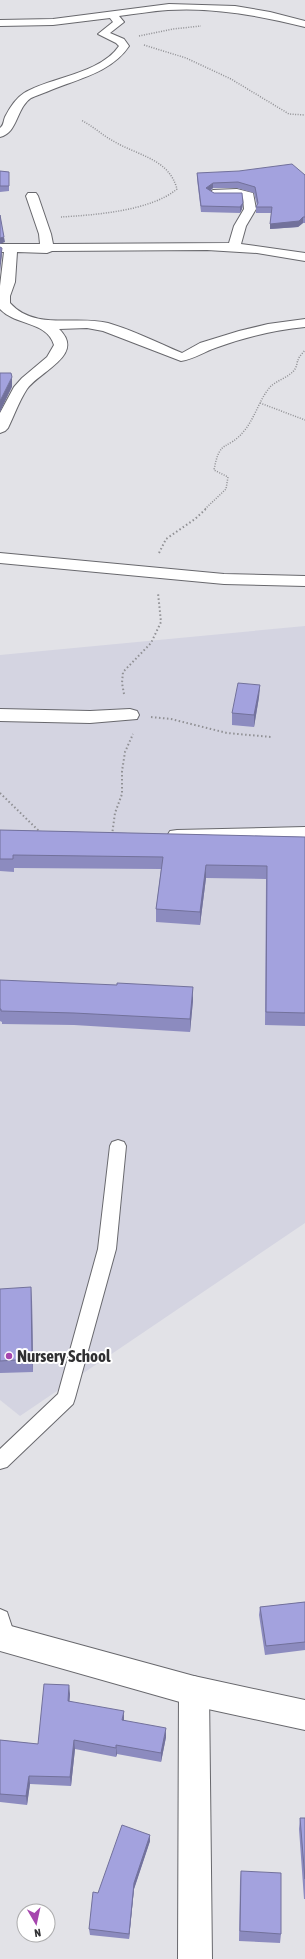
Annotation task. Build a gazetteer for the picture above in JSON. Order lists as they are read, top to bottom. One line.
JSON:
{"places":["Nursery School"],"north":"bottom"}
